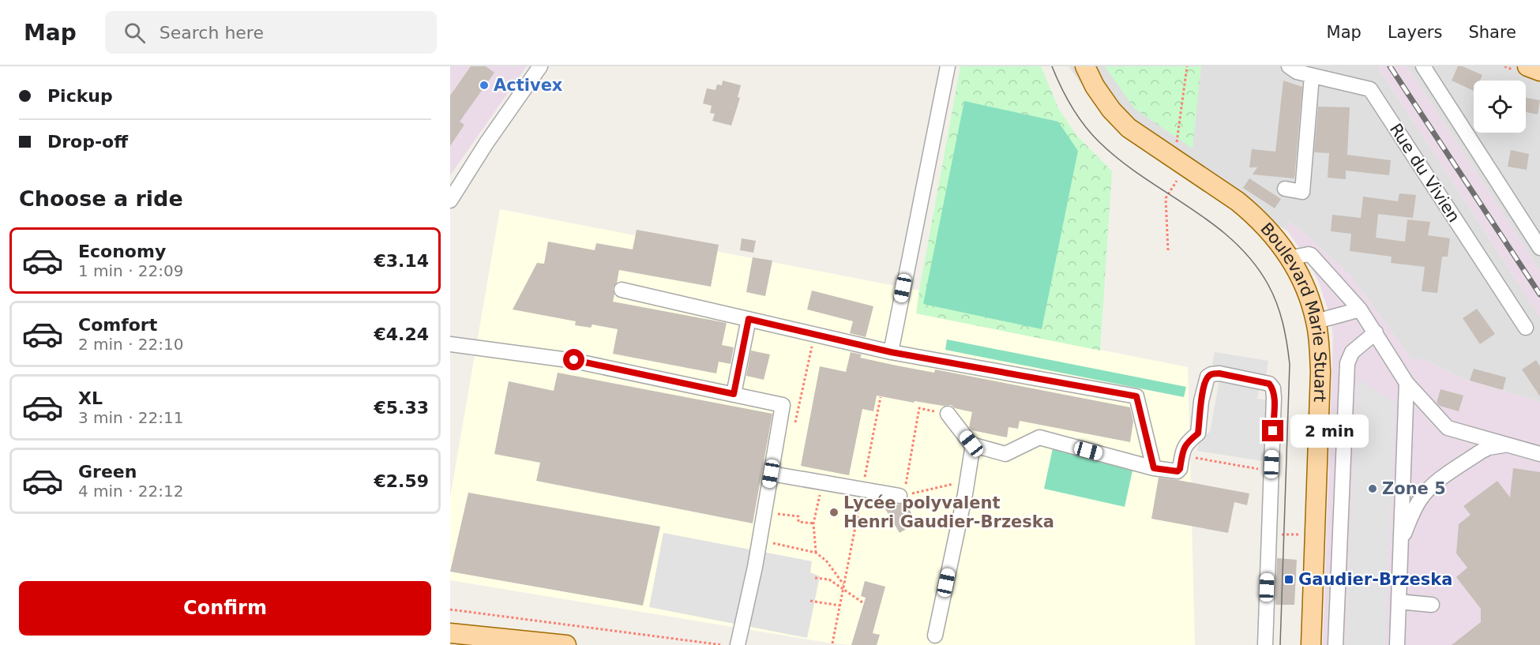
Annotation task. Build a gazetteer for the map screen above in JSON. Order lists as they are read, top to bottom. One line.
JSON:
{"streets":{"main road":["Boulevard Marie Stuart"],"street":["Rue du Vivien"]},"places":{"other":["Activex","Zone 5","Lycée polyvalent Henri Gaudier-Brzeska"],"transit":["Gaudier-Brzeska"]},"page":{"header":"Map","search":"Search here","nav":["Map","Layers","Share"],"banner":["Pickup","Drop-off"],"heading":"Choose a ride","list":[{"name":"Economy","note":"1 min · 22:09","value":"€3.14"},{"name":"Comfort","note":"2 min · 22:10","value":"€4.24"},{"name":"XL","note":"3 min · 22:11","value":"€5.33"},{"name":"Green","note":"4 min · 22:12","value":"€2.59"}],"bubble":"2 min","buttons":"Confirm"}}
